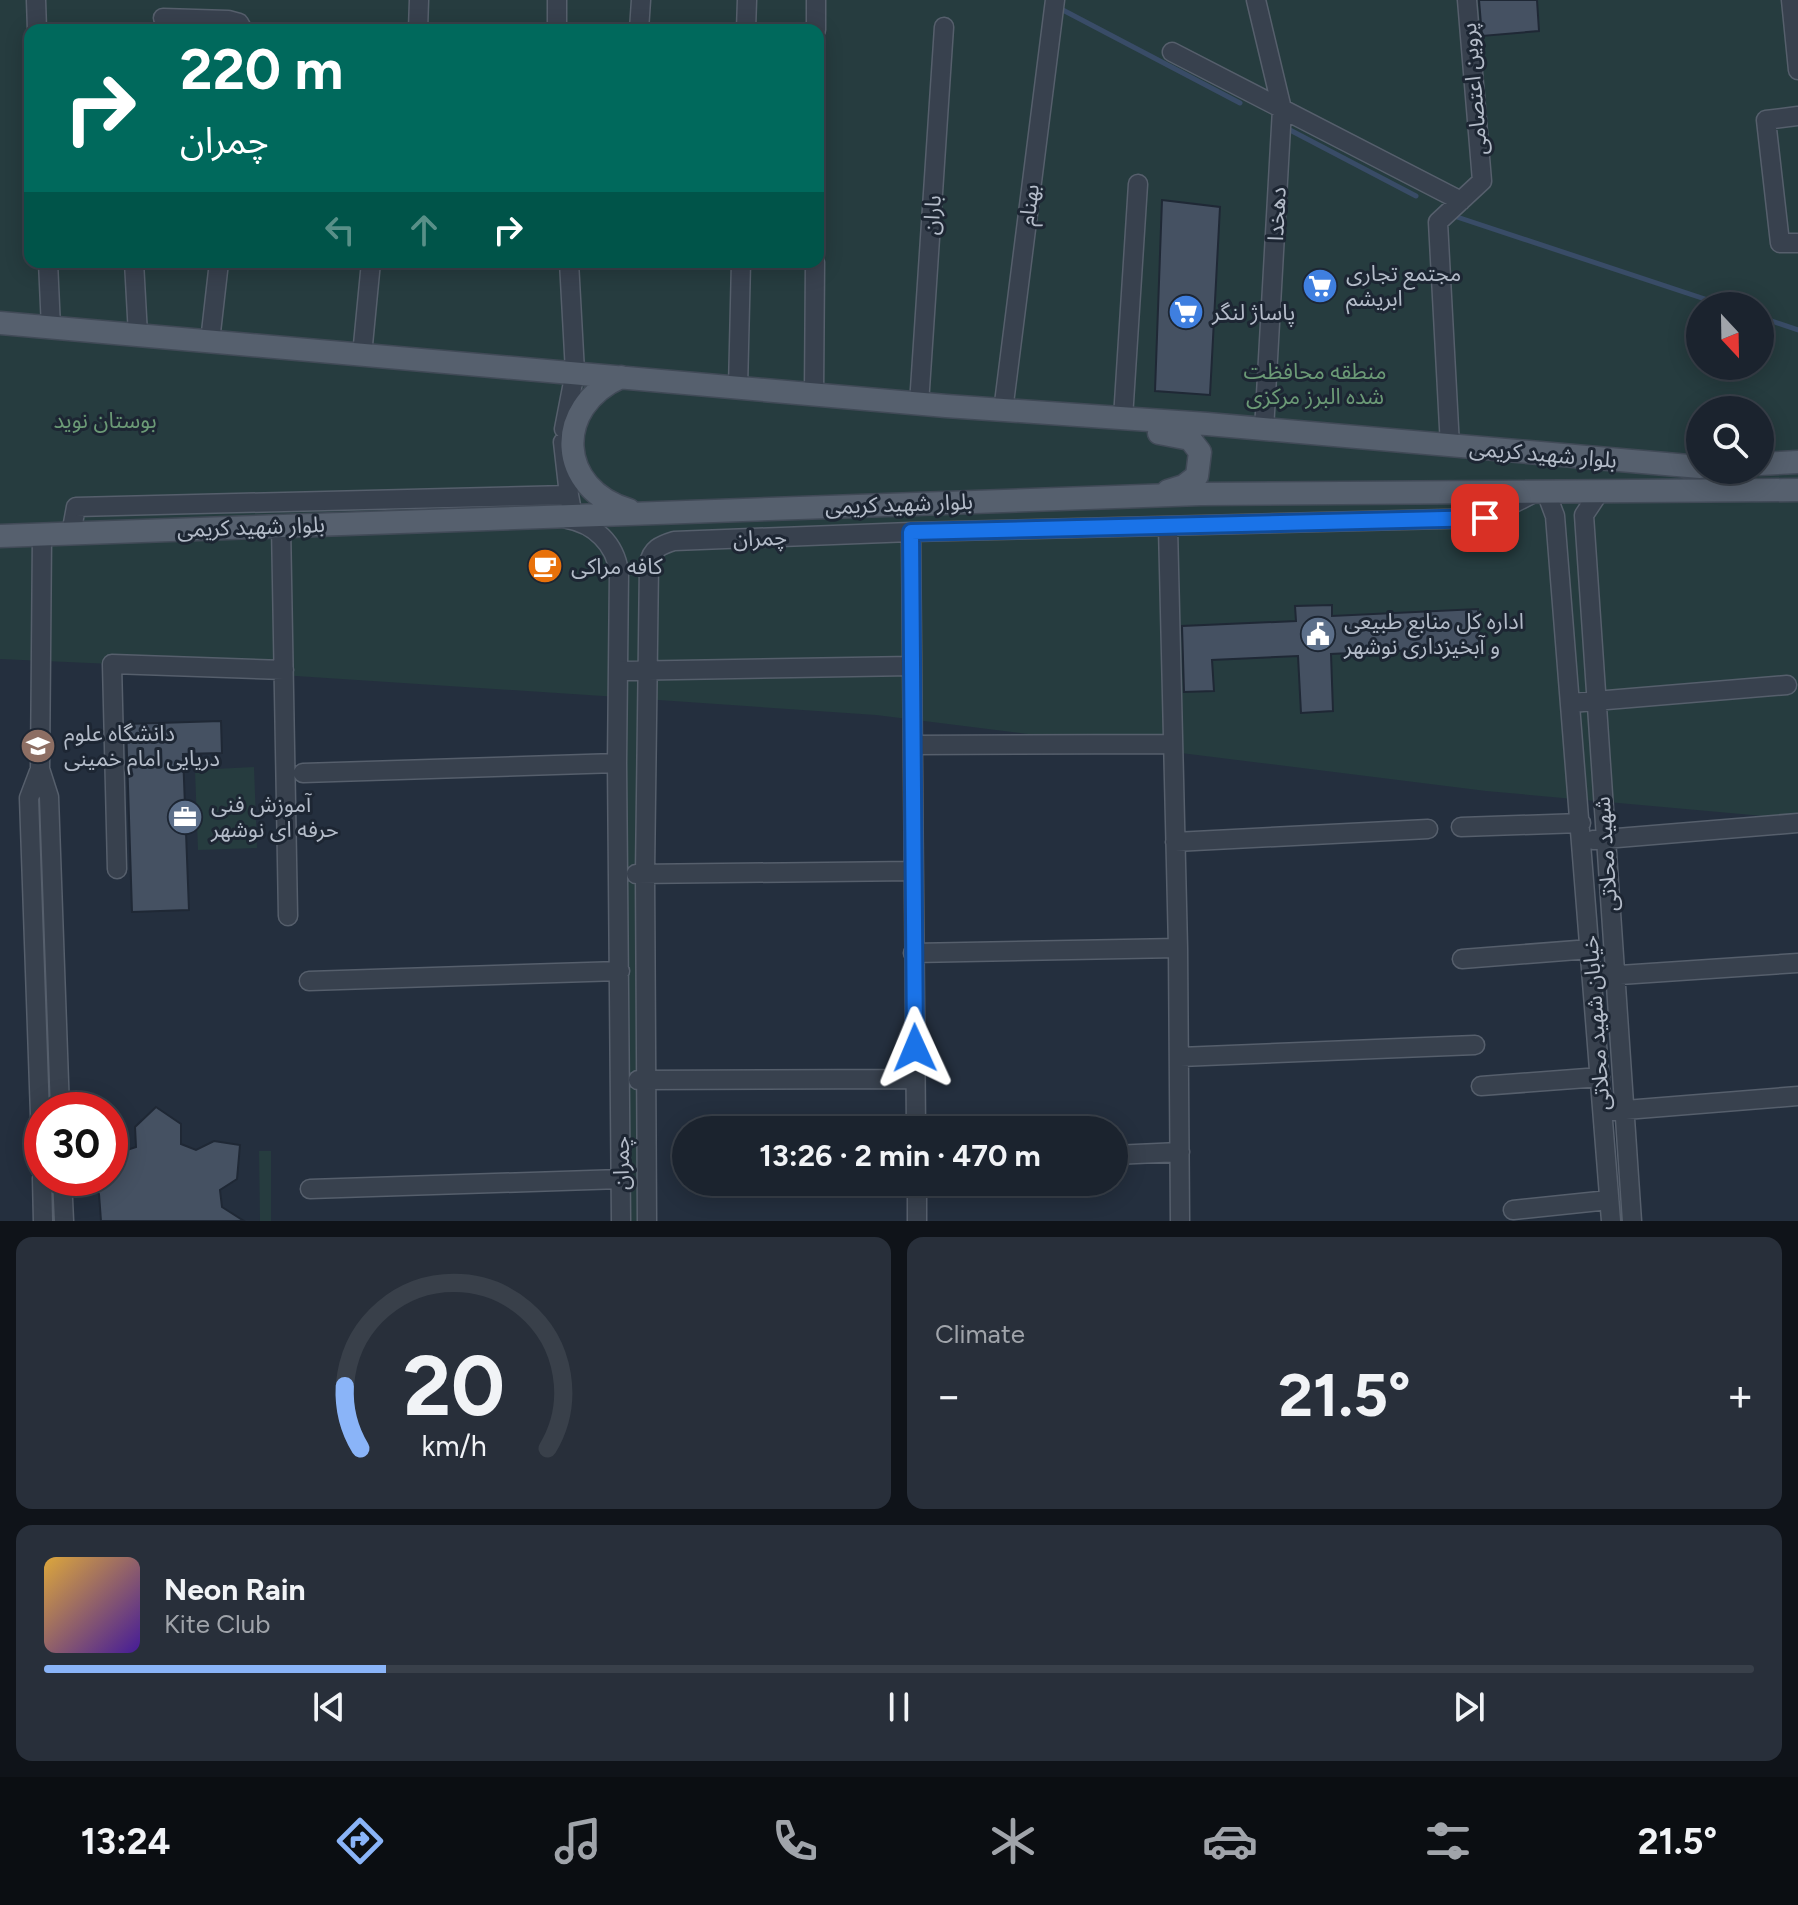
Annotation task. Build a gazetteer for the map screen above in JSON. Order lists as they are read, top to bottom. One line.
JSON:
{"streets":{"main road":["بلوار شهید کریمی"],"street":["پروین اعتصامی","بهنام","دهخدا","باران","چمران","شهید محلاتی","خیابان شهید محلاتی"]},"crossings":[["پروین اعتصامی","بلوار شهید کریمی"],["بهنام","بلوار شهید کریمی"],["دهخدا","بلوار شهید کریمی"],["باران","بلوار شهید کریمی"],["بلوار شهید کریمی","چمران"],["بلوار شهید کریمی","شهید محلاتی"],["بلوار شهید کریمی","خیابان شهید محلاتی"],["چمران","خیابان شهید محلاتی"]],"parks":["منطقه محافظت شده البرز مرکزی","بوستان نوید"],"places":{"supermarket":["مجتمع تجاری ابریشم","پاساژ لنگر"],"cafe":["کافه مراکی"],"public building":["اداره كل منابع طبيعی و آبخيزداری نوشهر"],"school or university":["دانشگاه علوم دریایی امام خمینی"],"office":["آموزش فنی حرفه ای نوشهر"]},"north":"bottom","page":{"turn":["220 m","چمران"],"limit":"30","trip":"13:26 · 2 min · 470 m","tile":"Climate","heat":["−","21.5°","+"],"song":["Neon Rain","Kite Club"],"tabs":["13:24","21.5°"],"gauge":["20","km/h"]}}
